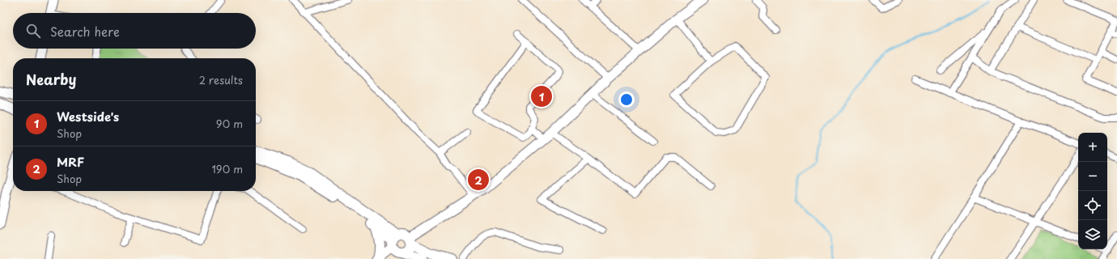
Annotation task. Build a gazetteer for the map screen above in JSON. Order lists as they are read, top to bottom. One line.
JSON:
{"page":{"search":"Search here","heading":["Nearby","2 results"],"pins":["1","2"],"list":[{"mark":"1","name":"Westside's","note":"Shop","value":"90 m"},{"mark":"2","name":"MRF","note":"Shop","value":"190 m"}],"map_buttons":["+","−"]}}
